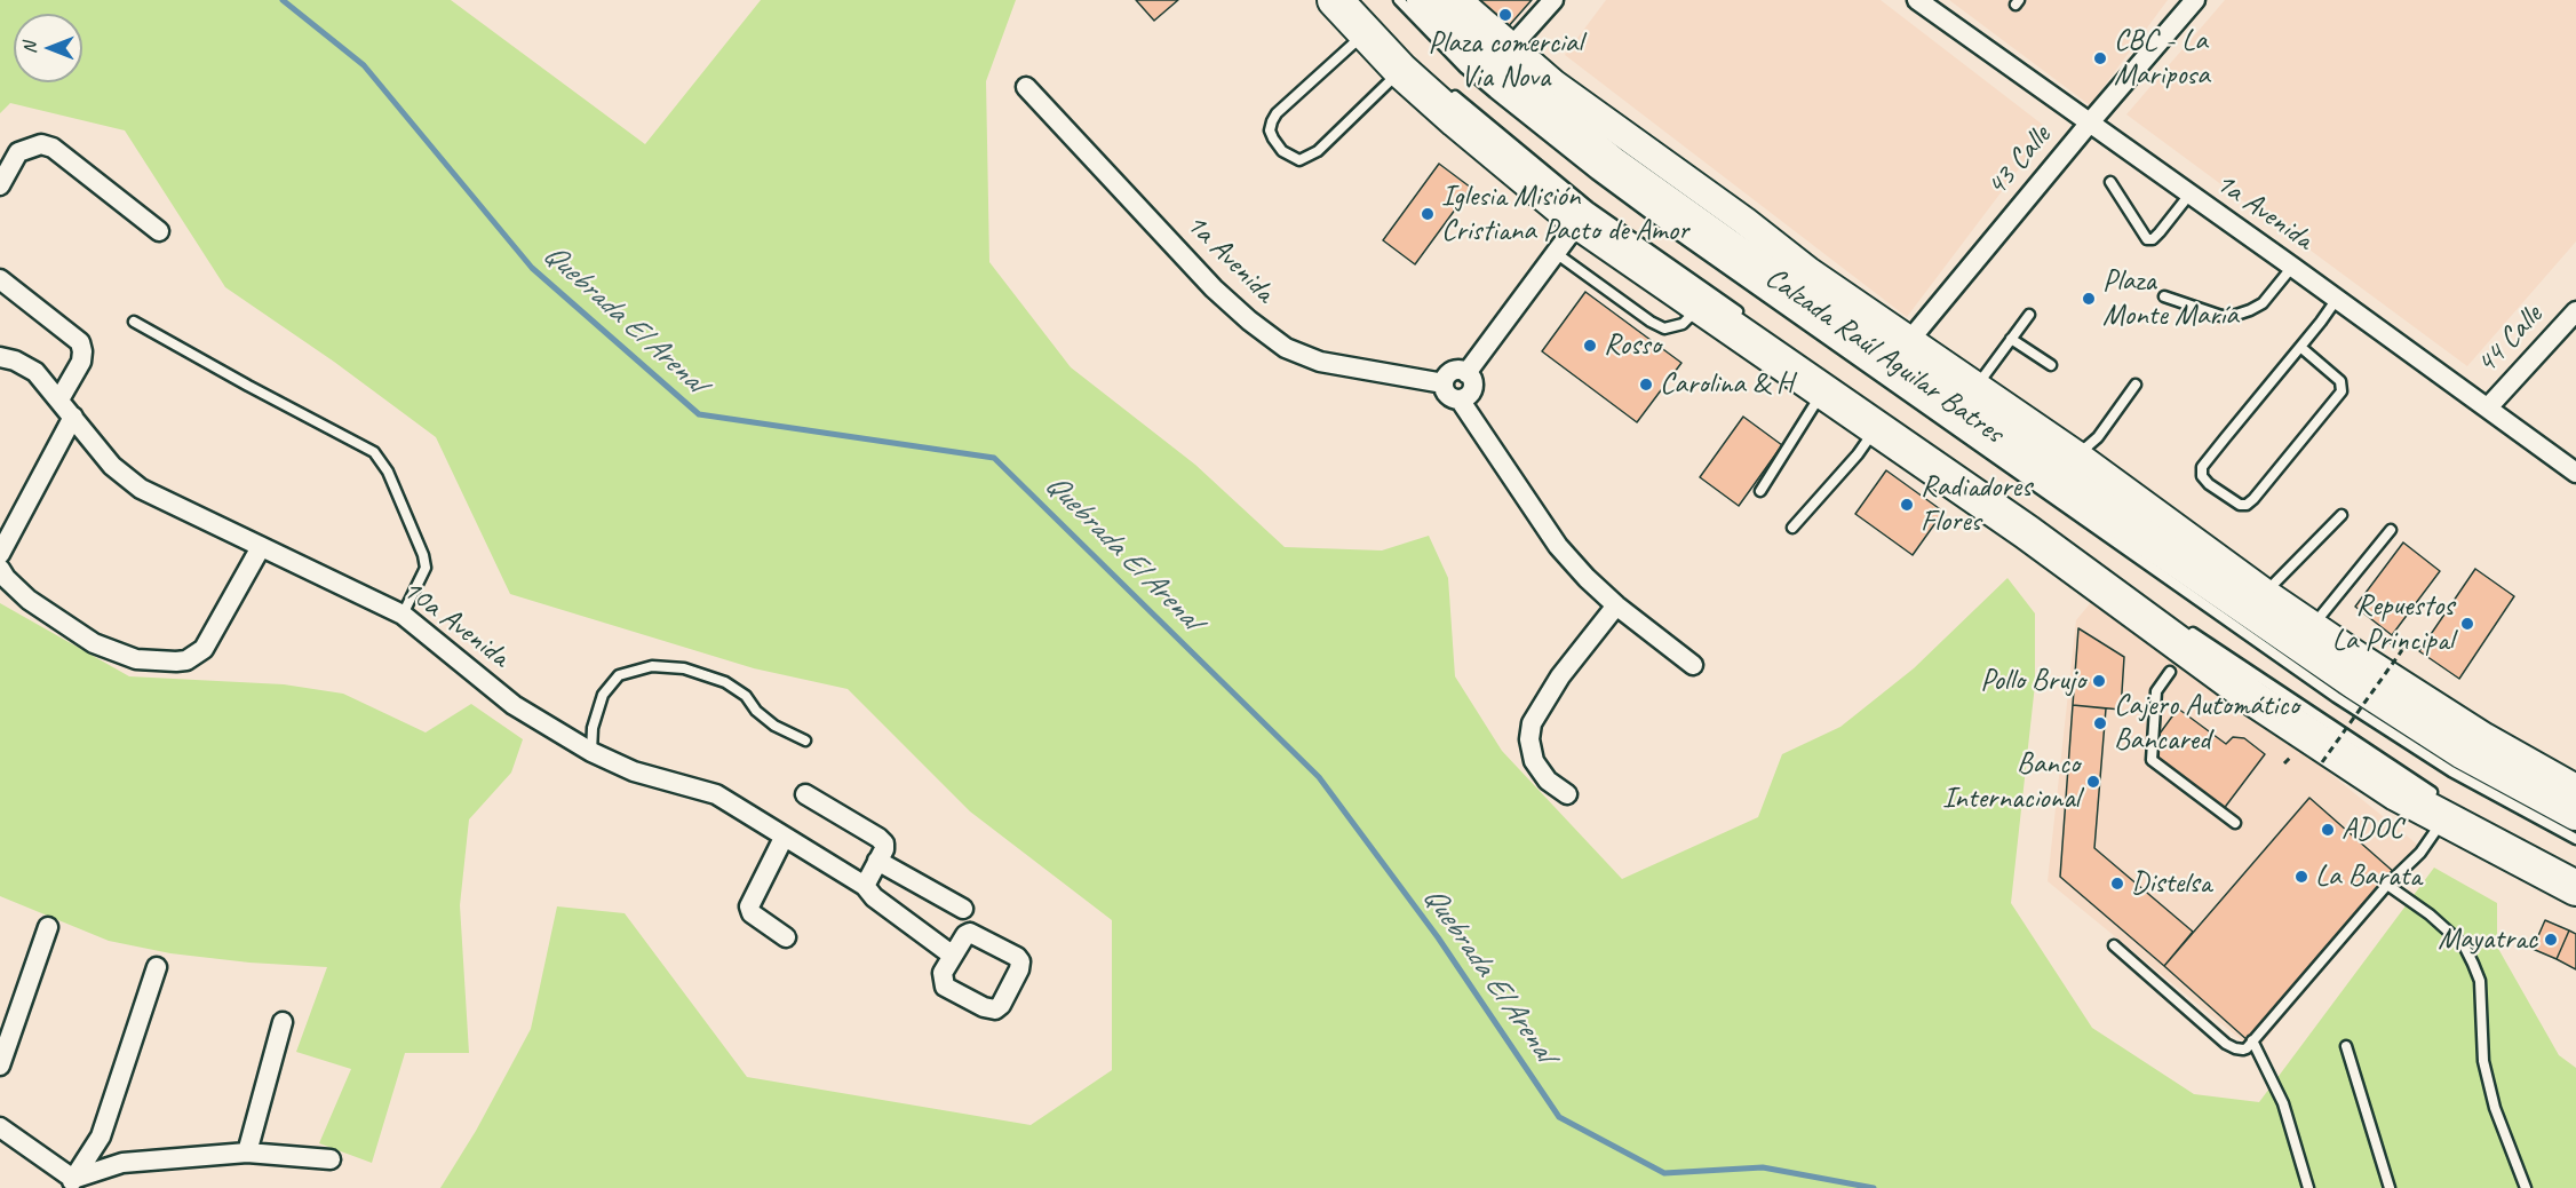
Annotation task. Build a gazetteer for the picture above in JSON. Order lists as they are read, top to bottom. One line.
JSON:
{"streets":{"highway":["Calzada Raúl Aguilar Batres"],"street":["43 Calle","1a Avenida","44 Calle","10a Avenida"]},"crossings":[["43 Calle","1a Avenida"],["43 Calle","Calzada Raúl Aguilar Batres"],["1a Avenida","44 Calle"]],"water":["Quebrada El Arenal"],"places":["Plaza comercial Via Nova","CBC - La Mariposa","Iglesia Misión Cristiana Pacto de Amor","Plaza Monte María","Rosso","Carolina & H","Radiadores Flores","Repuestos La Principal","Pollo Brujo","Cajero Automático Bancared","Banco Internacional","ADOC","La Barata","Distelsa","Mayatrac"],"north":"left"}
